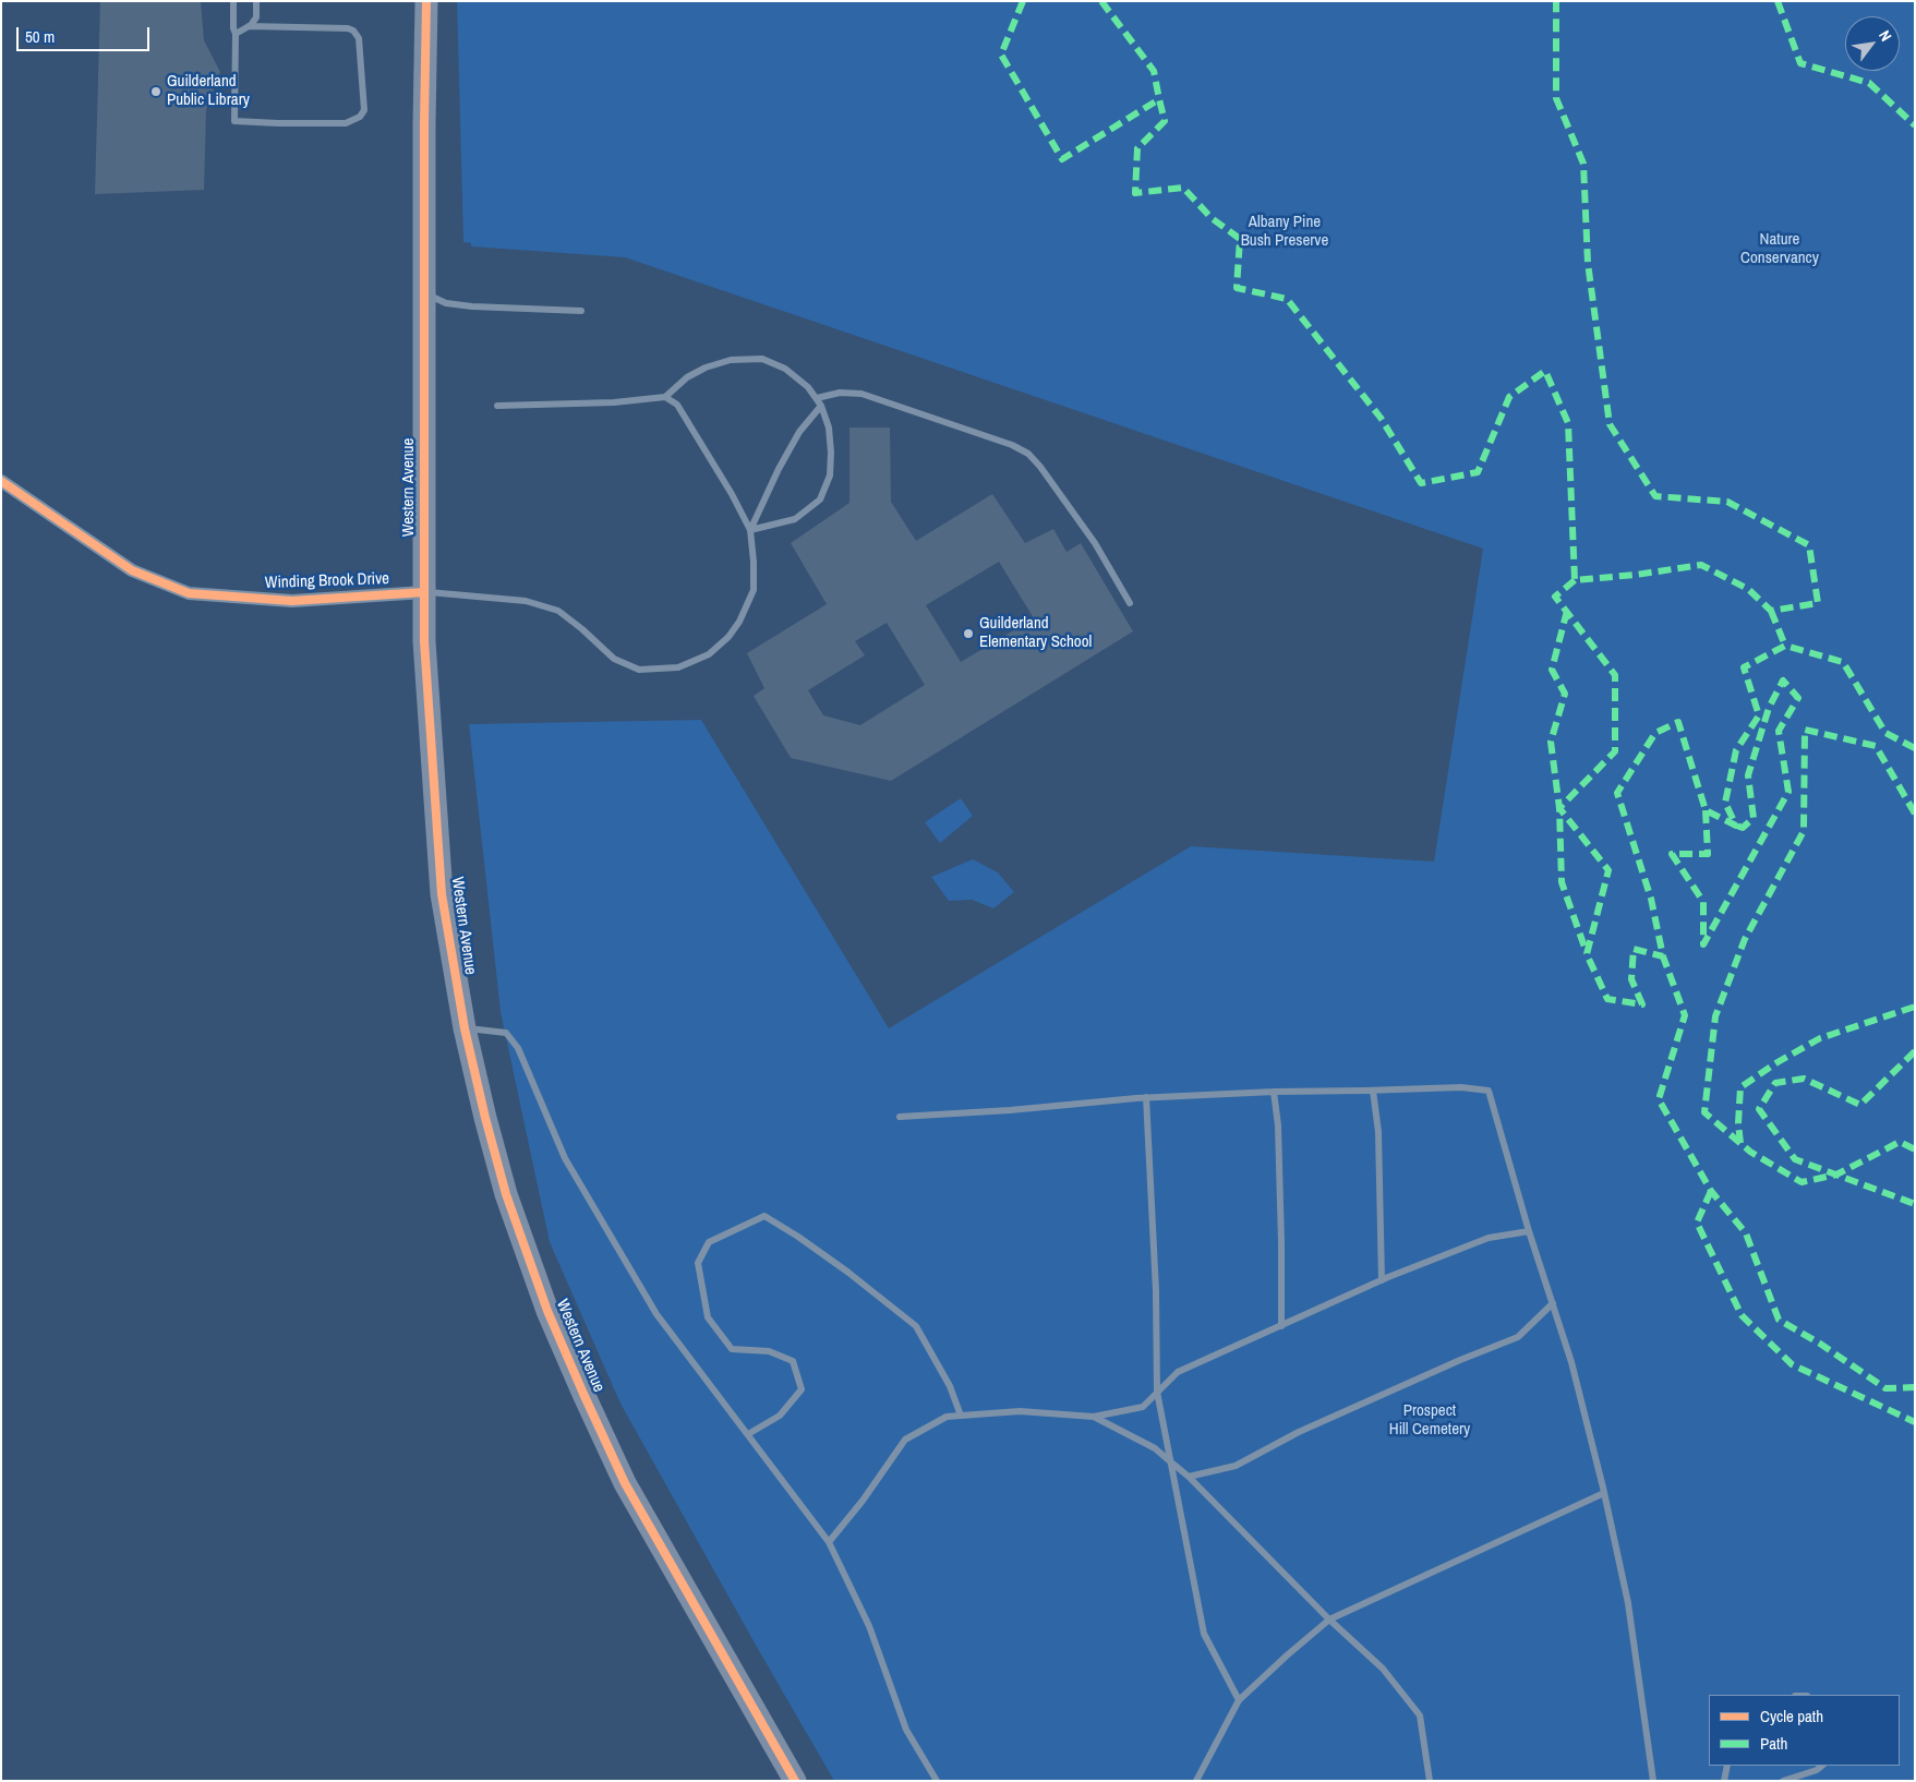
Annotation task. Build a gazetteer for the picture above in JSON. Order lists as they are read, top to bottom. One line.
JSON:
{"streets":{"main road":["Western Avenue"],"street":["Winding Brook Drive"]},"crossings":[["Western Avenue","Winding Brook Drive"]],"parks":["Albany Pine Bush Preserve","Nature Conservancy","Prospect Hill Cemetery"],"places":["Guilderland Public Library","Guilderland Elementary School"],"legend":["Cycle path","Path"],"scale_bar":"50 m","north":"top right"}
